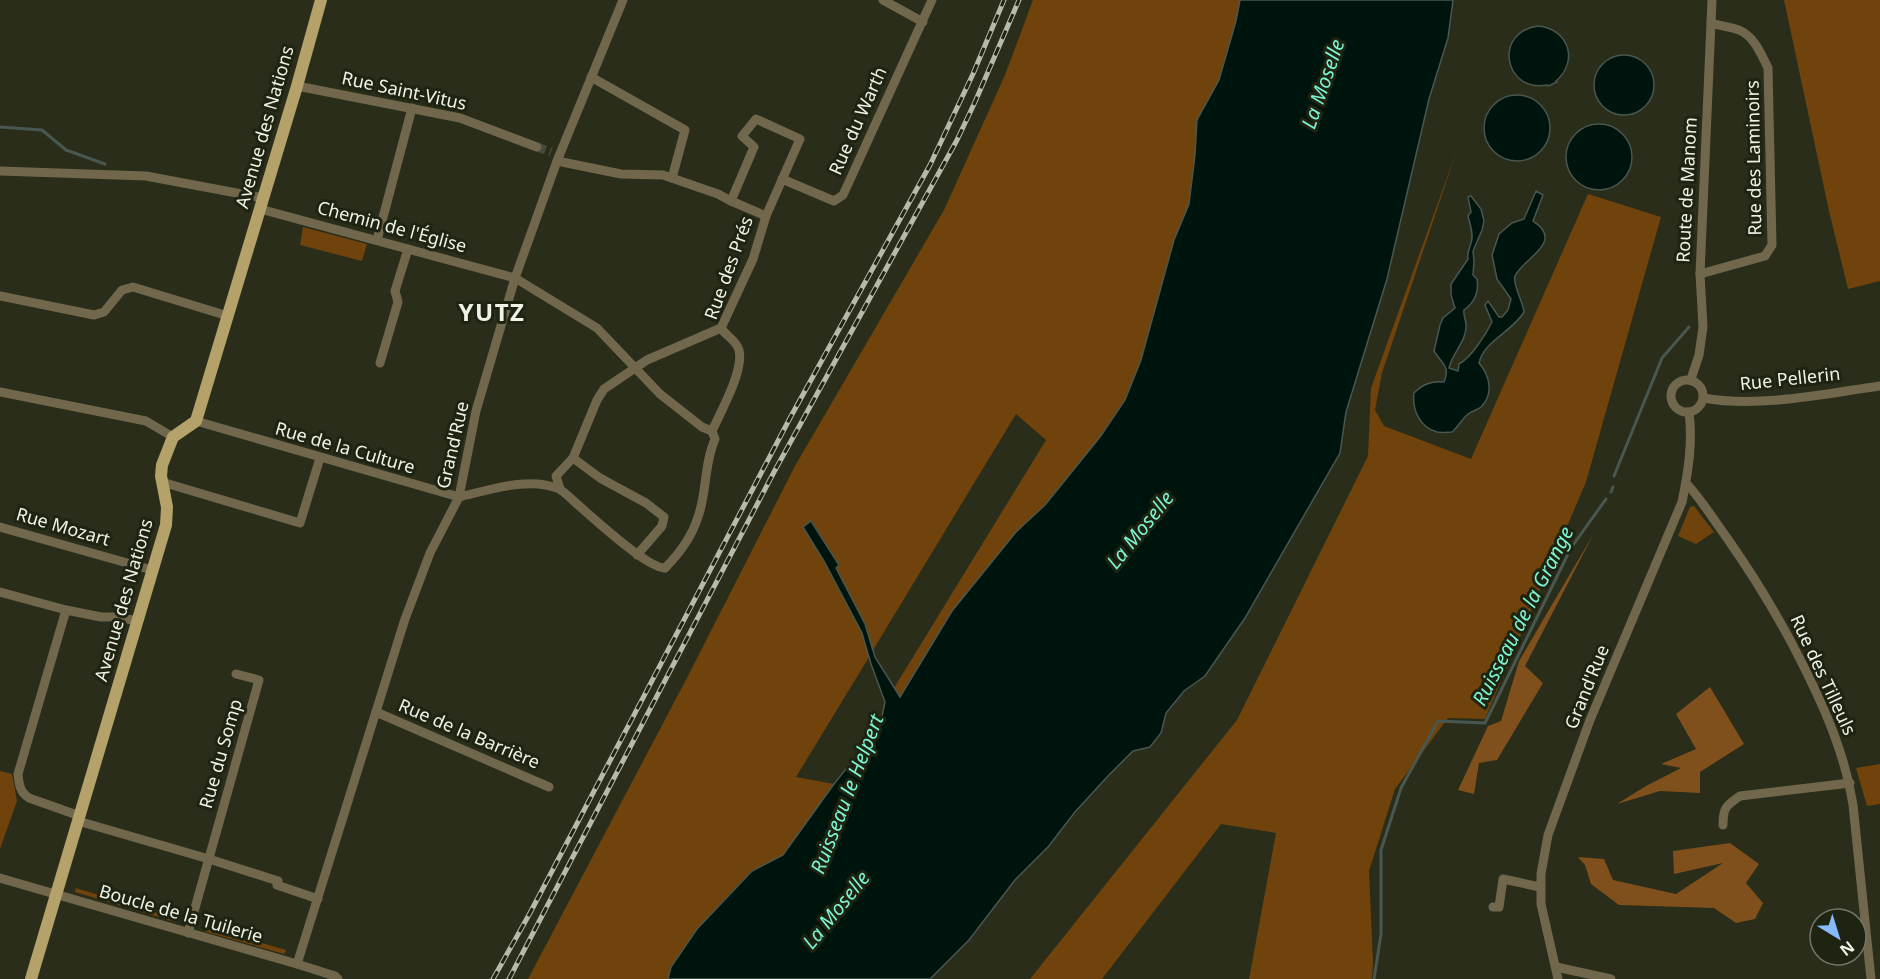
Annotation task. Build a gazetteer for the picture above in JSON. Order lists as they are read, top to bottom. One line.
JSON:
{"streets":{"main road":["Avenue des Nations"],"street":["Rue Saint-Vitus","Rue du Warth","Rue des Laminoirs","Route de Manom","Chemin de l'Église","Rue des Prés","Rue Pellerin","Grand'Rue","Rue de la Culture","Rue Mozart","Rue des Tilleuls","Rue de la Barrière","Rue du Somp","Boucle de la Tuilerie"]},"crossings":[["Rue Saint-Vitus","Avenue des Nations"],["Rue du Warth","Rue des Prés"],["Avenue des Nations","Chemin de l'Église"],["Avenue des Nations","Rue de la Culture"],["Avenue des Nations","Rue Mozart"],["Avenue des Nations","Boucle de la Tuilerie"],["Rue des Laminoirs","Route de Manom"],["Route de Manom","Rue Pellerin"],["Route de Manom","Grand'Rue"],["Chemin de l'Église","Rue des Prés"],["Chemin de l'Église","Grand'Rue"],["Rue Pellerin","Grand'Rue"],["Grand'Rue","Rue de la Culture"],["Grand'Rue","Rue des Tilleuls"],["Grand'Rue","Rue de la Barrière"],["Rue du Somp","Boucle de la Tuilerie"]],"districts":["YUTZ"],"water":["La Moselle","Ruisseau de la Grange","Ruisseau le Helpert"],"north":"bottom right"}
